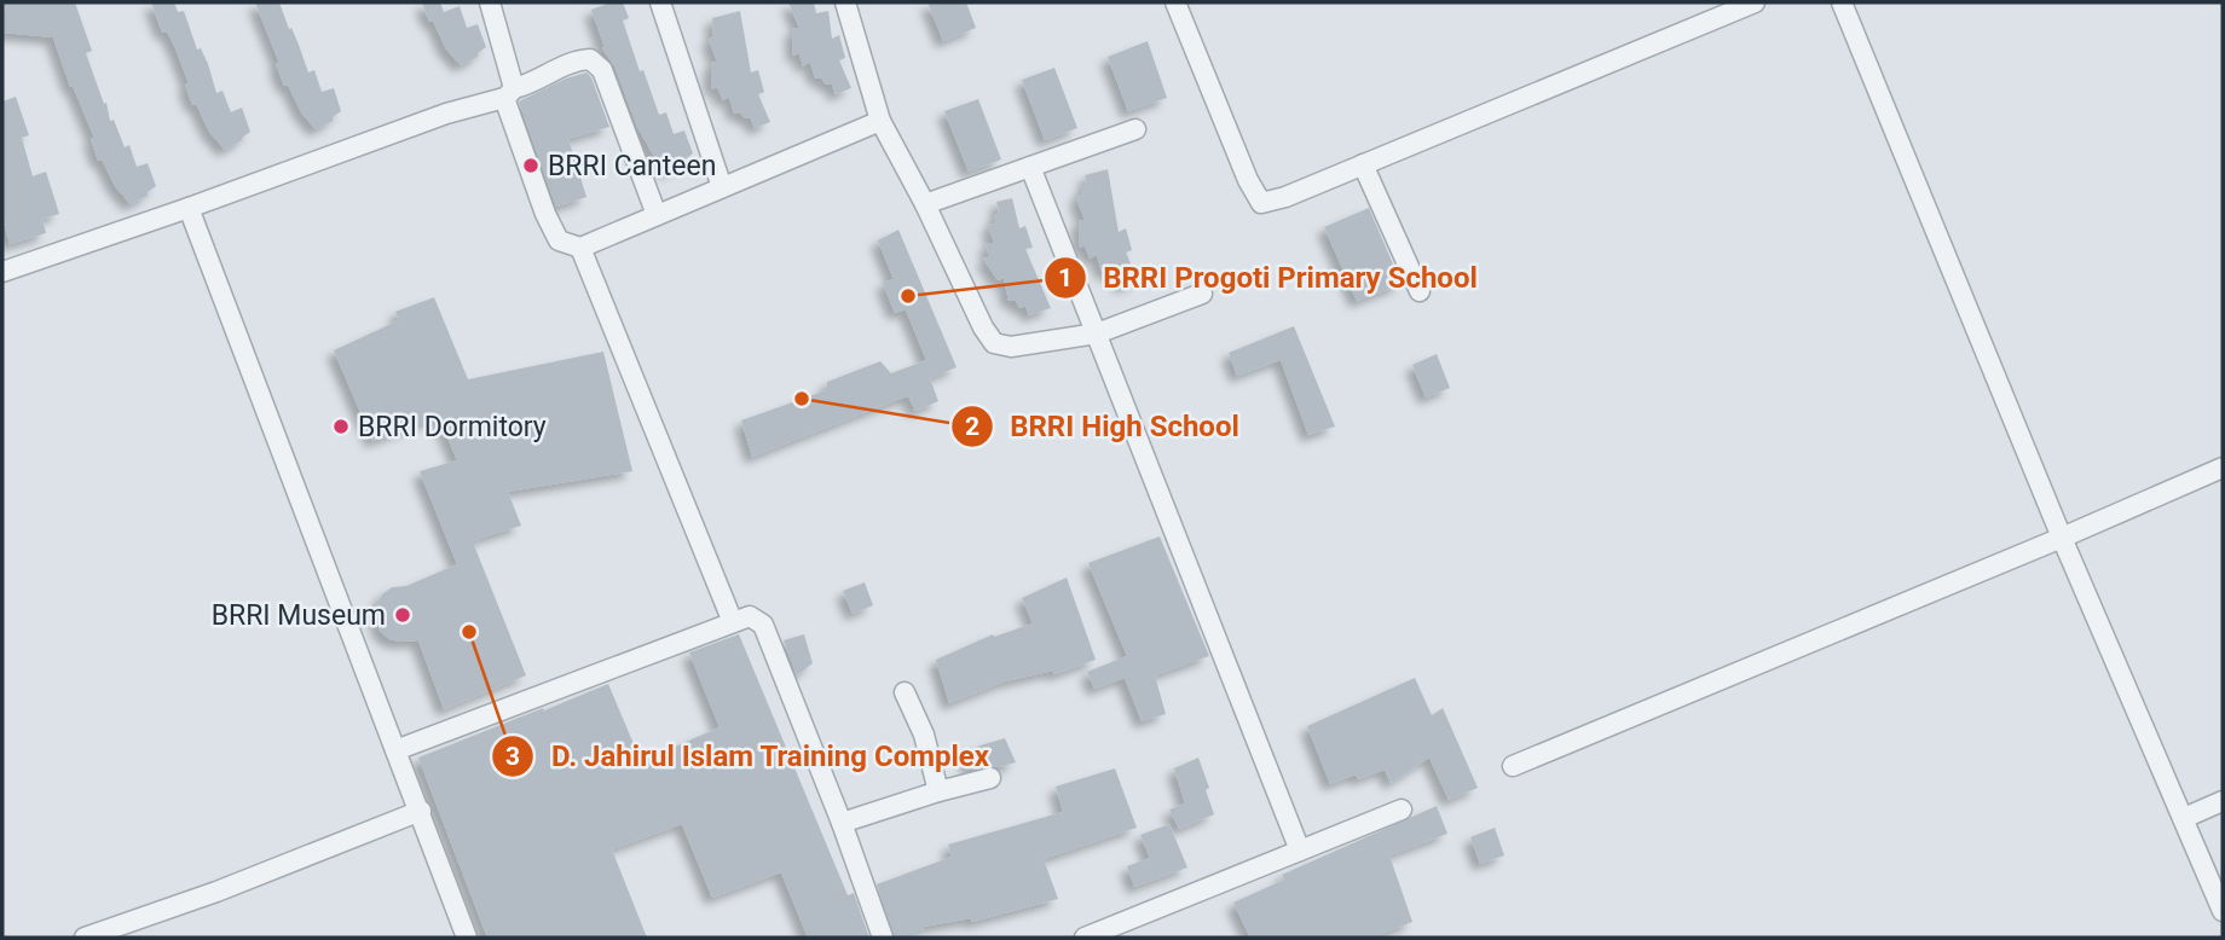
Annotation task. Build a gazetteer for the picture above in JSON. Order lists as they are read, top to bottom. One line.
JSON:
{"places":["BRRI Canteen","BRRI Progoti Primary School","BRRI High School","BRRI Dormitory","BRRI Museum","D. Jahirul Islam Training Complex"]}
